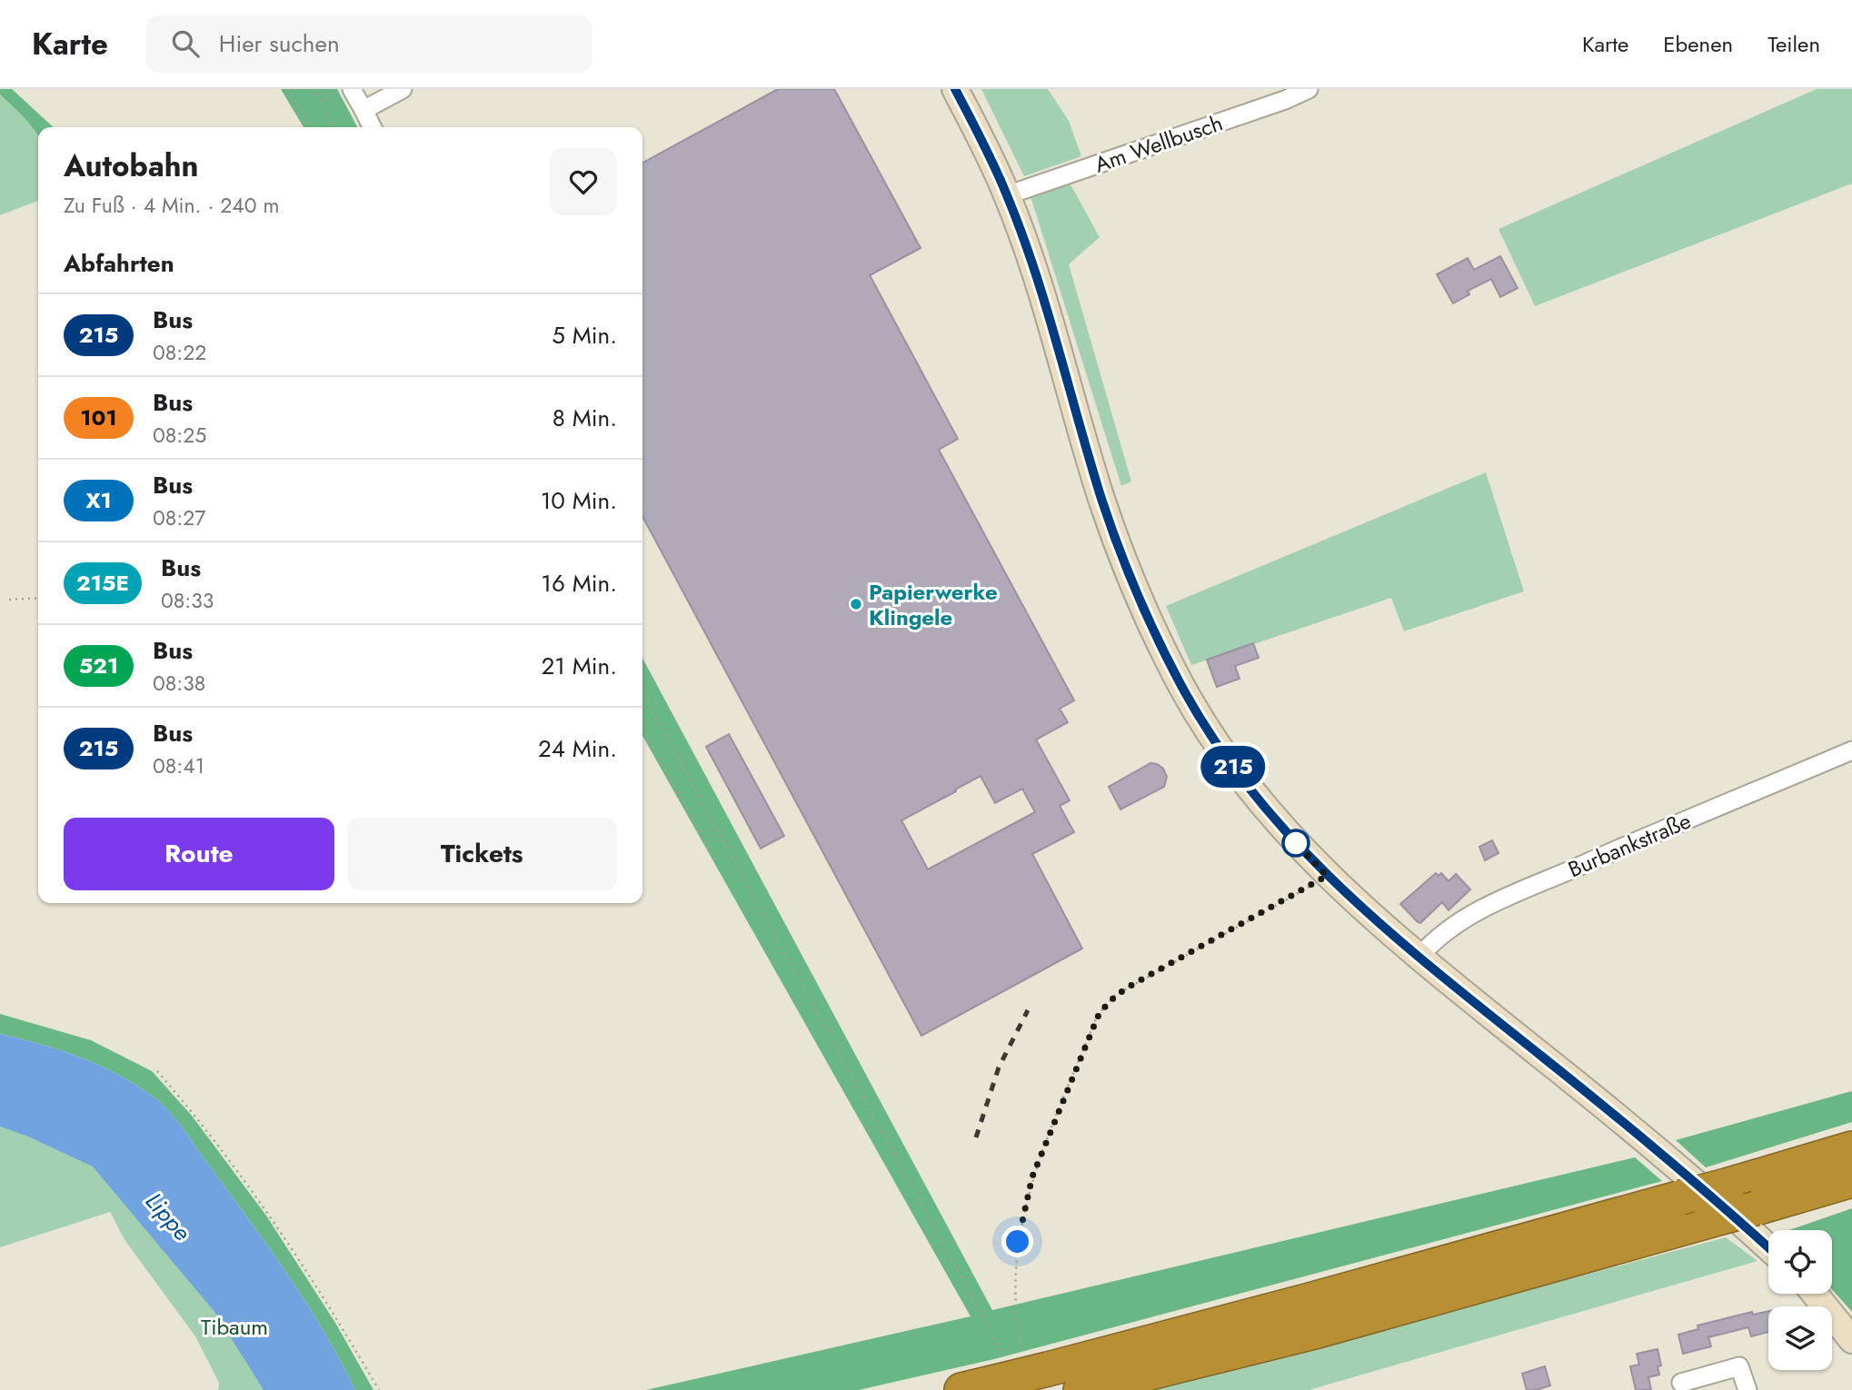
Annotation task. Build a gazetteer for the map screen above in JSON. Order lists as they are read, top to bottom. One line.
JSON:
{"streets":{"street":["Am Wellbusch","Burbankstraße"]},"water":["Lippe"],"parks":["Tibaum"],"places":["Papierwerke Klingele"],"lines":["bus line 215"],"page":{"header":"Karte","search":"Hier suchen","nav":["Karte","Ebenen","Teilen"],"on_map":"215","heading":[["Autobahn","Zu Fuß · 4 Min. · 240 m"],"Abfahrten"],"list":[{"mark":"215","name":"Bus","note":"08:22","value":"5 Min."},{"mark":"101","name":"Bus","note":"08:25","value":"8 Min."},{"mark":"X1","name":"Bus","note":"08:27","value":"10 Min."},{"mark":"215E","name":"Bus","note":"08:33","value":"16 Min."},{"mark":"521","name":"Bus","note":"08:38","value":"21 Min."},{"mark":"215","name":"Bus","note":"08:41","value":"24 Min."}],"buttons":["Route","Tickets"]}}
